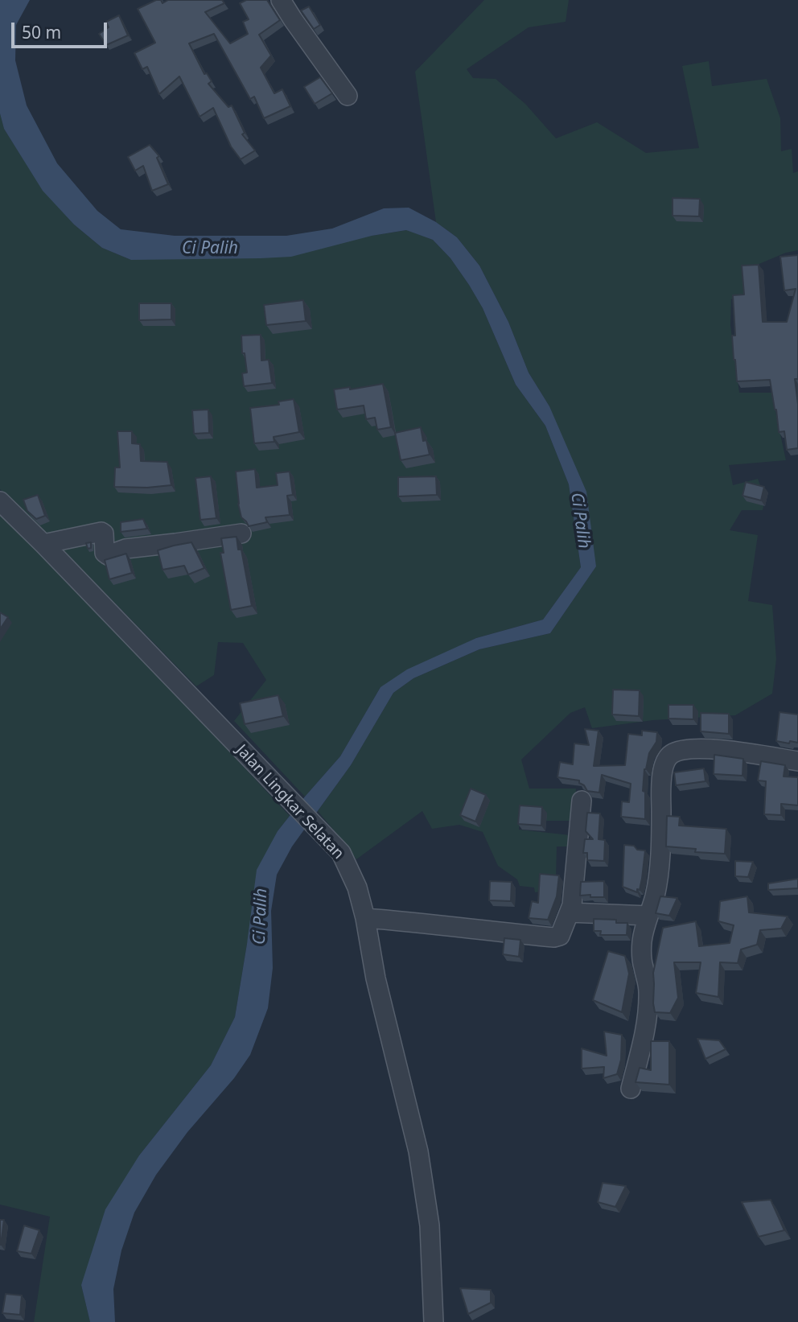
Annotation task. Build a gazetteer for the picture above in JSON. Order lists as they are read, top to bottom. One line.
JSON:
{"streets":{"street":["Jalan Lingkar Selatan"]},"water":["Ci Palih"],"scale_bar":"50 m"}
